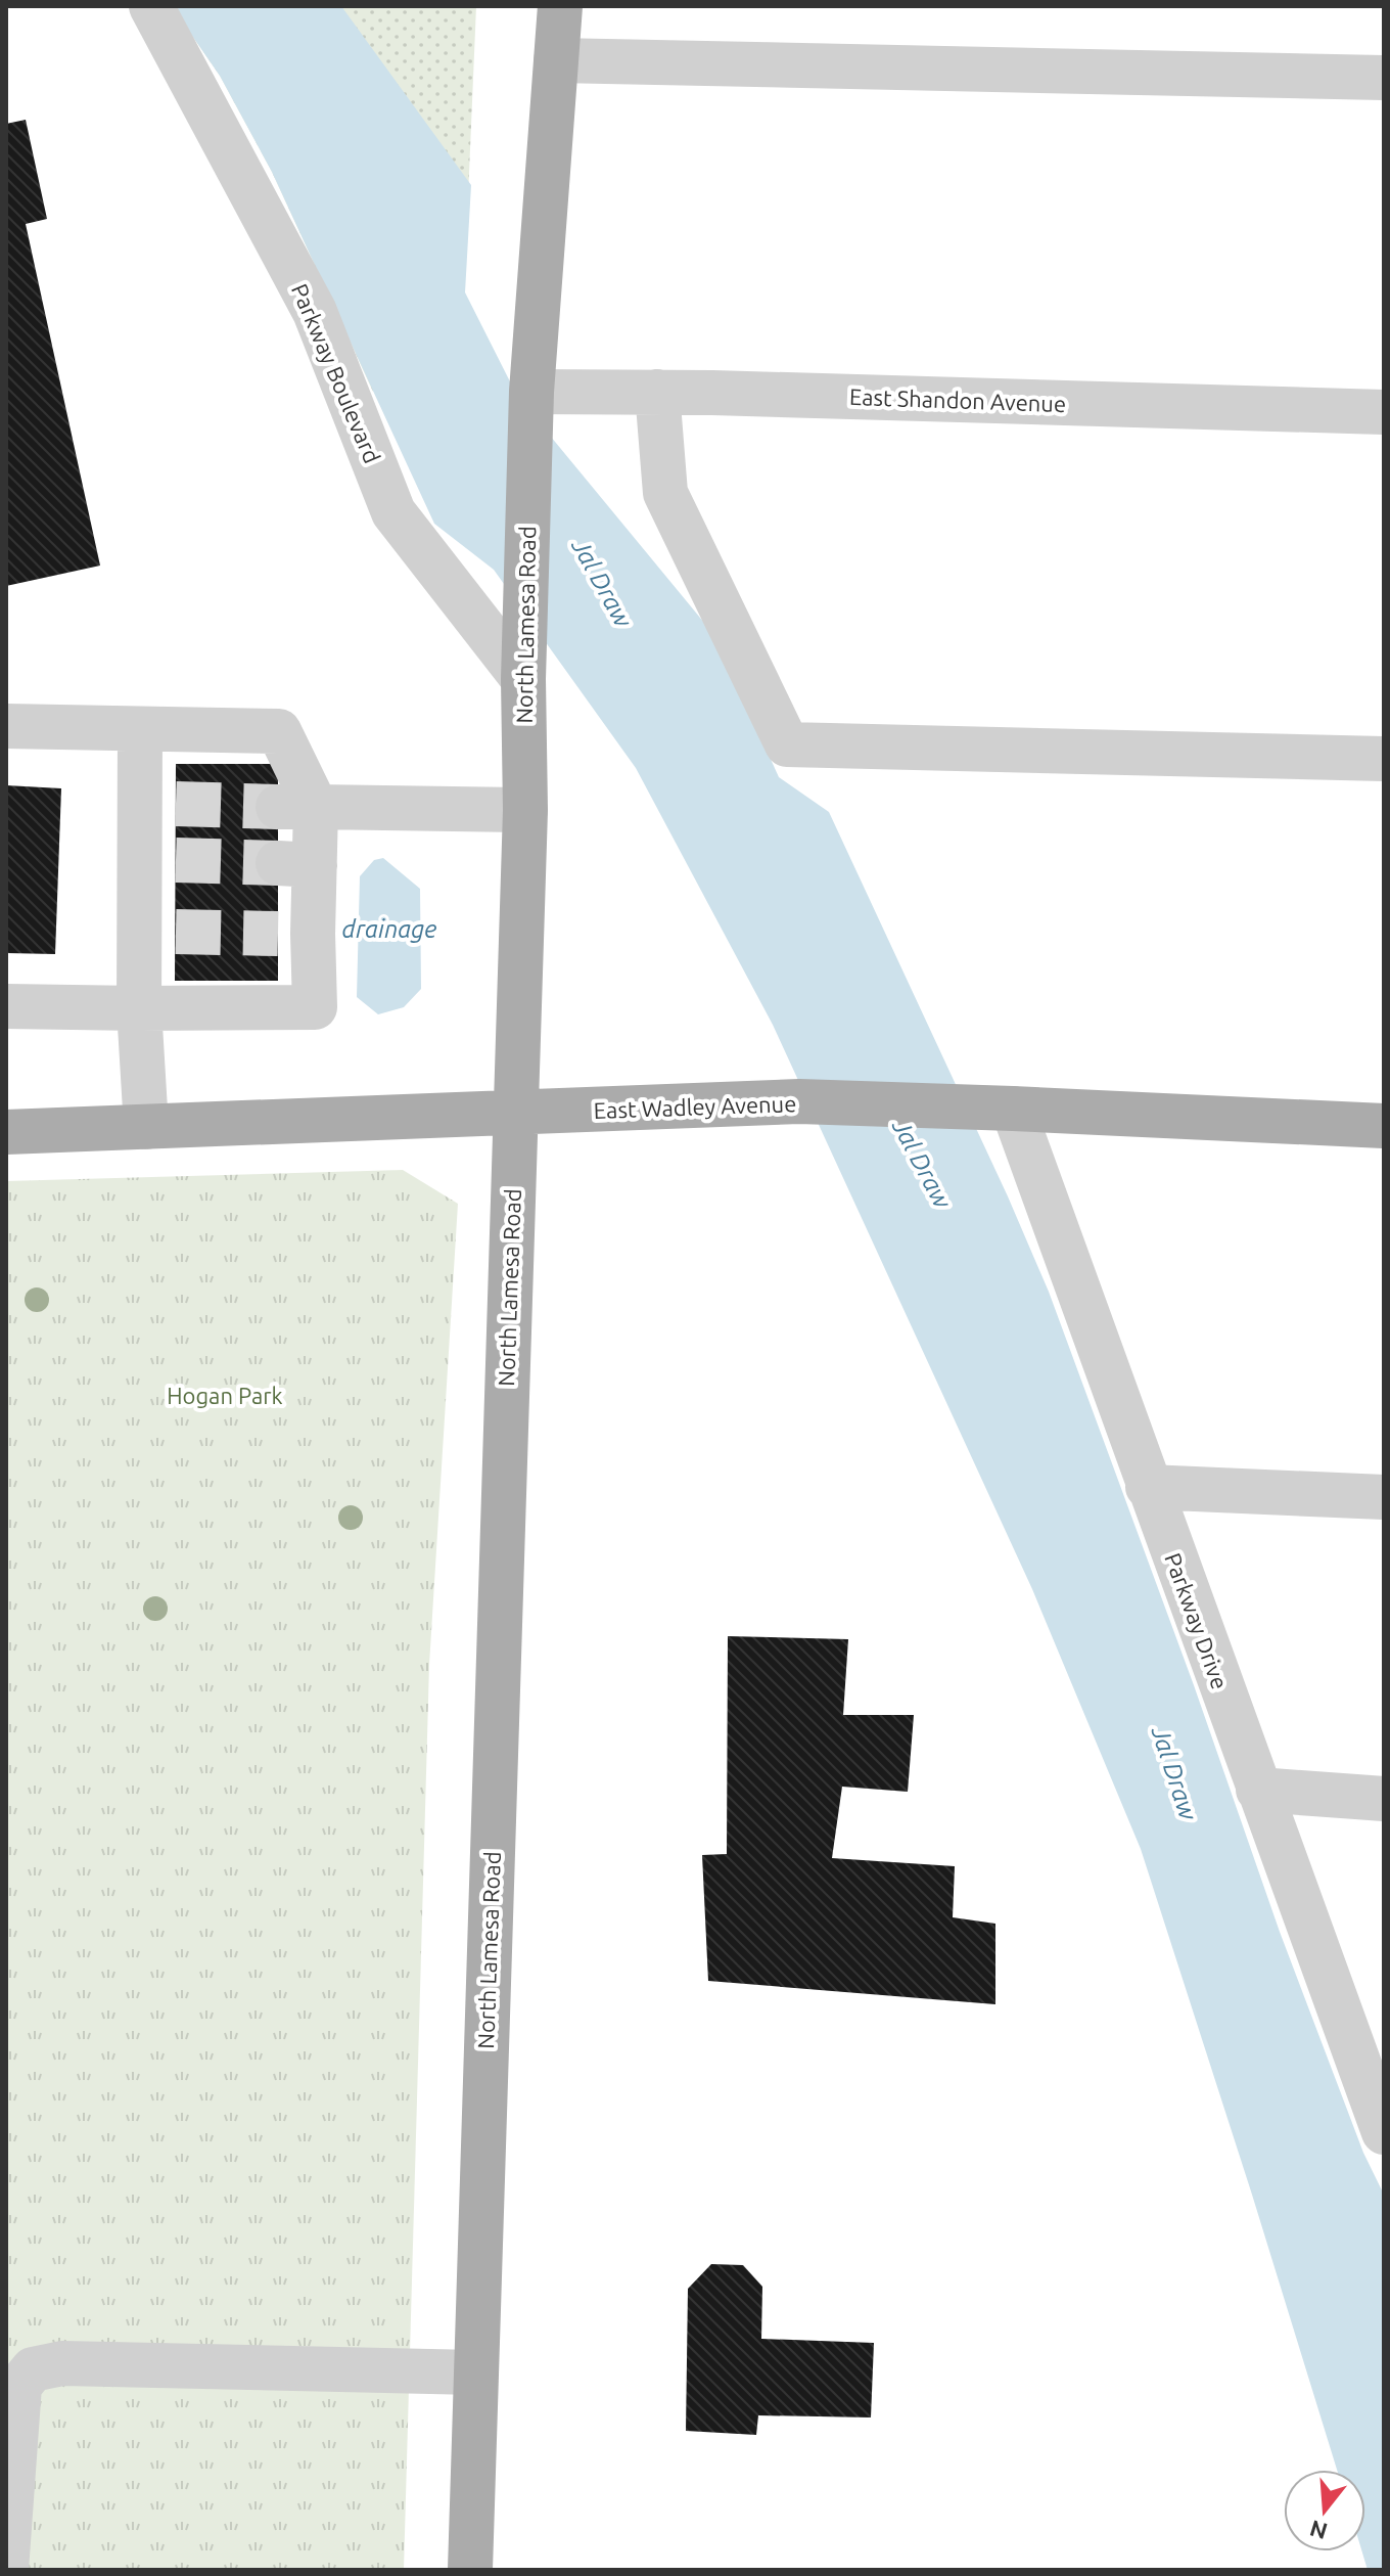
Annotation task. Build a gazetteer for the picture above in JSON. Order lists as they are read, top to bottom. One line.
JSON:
{"streets":{"main road":["North Lamesa Road","East Wadley Avenue"],"street":["Parkway Boulevard","East Shandon Avenue","Parkway Drive"]},"crossings":[["Parkway Boulevard","North Lamesa Road"],["East Shandon Avenue","North Lamesa Road"],["North Lamesa Road","East Wadley Avenue"],["East Wadley Avenue","Parkway Drive"]],"water":["Jal Draw","drainage"],"parks":["Hogan Park"],"north":"bottom"}
